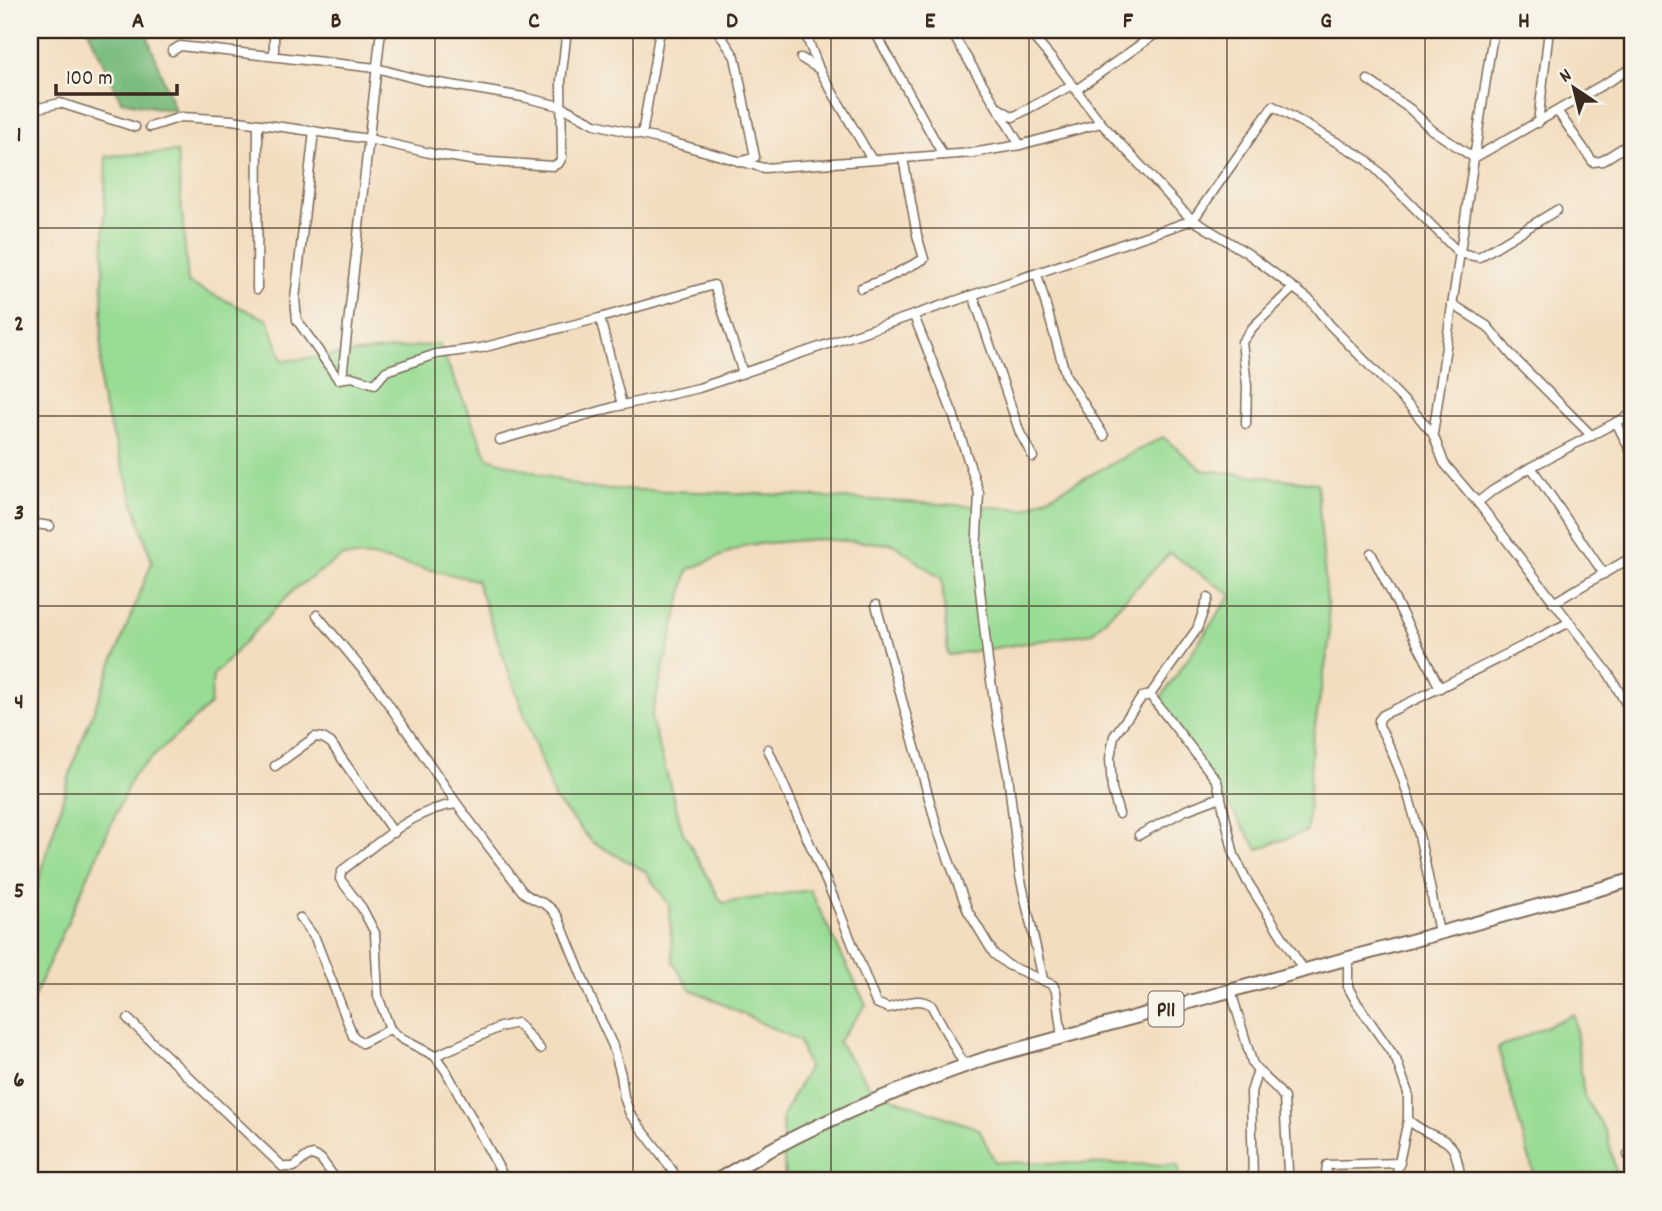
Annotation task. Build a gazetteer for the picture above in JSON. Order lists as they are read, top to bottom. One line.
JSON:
{"streets":{"main road":["P11"]},"scale_bar":"100 m","north":"top left","grid":{"columns":["A","B","C","D","E","F","G","H"],"rows":["1","2","3","4","5","6"]}}
